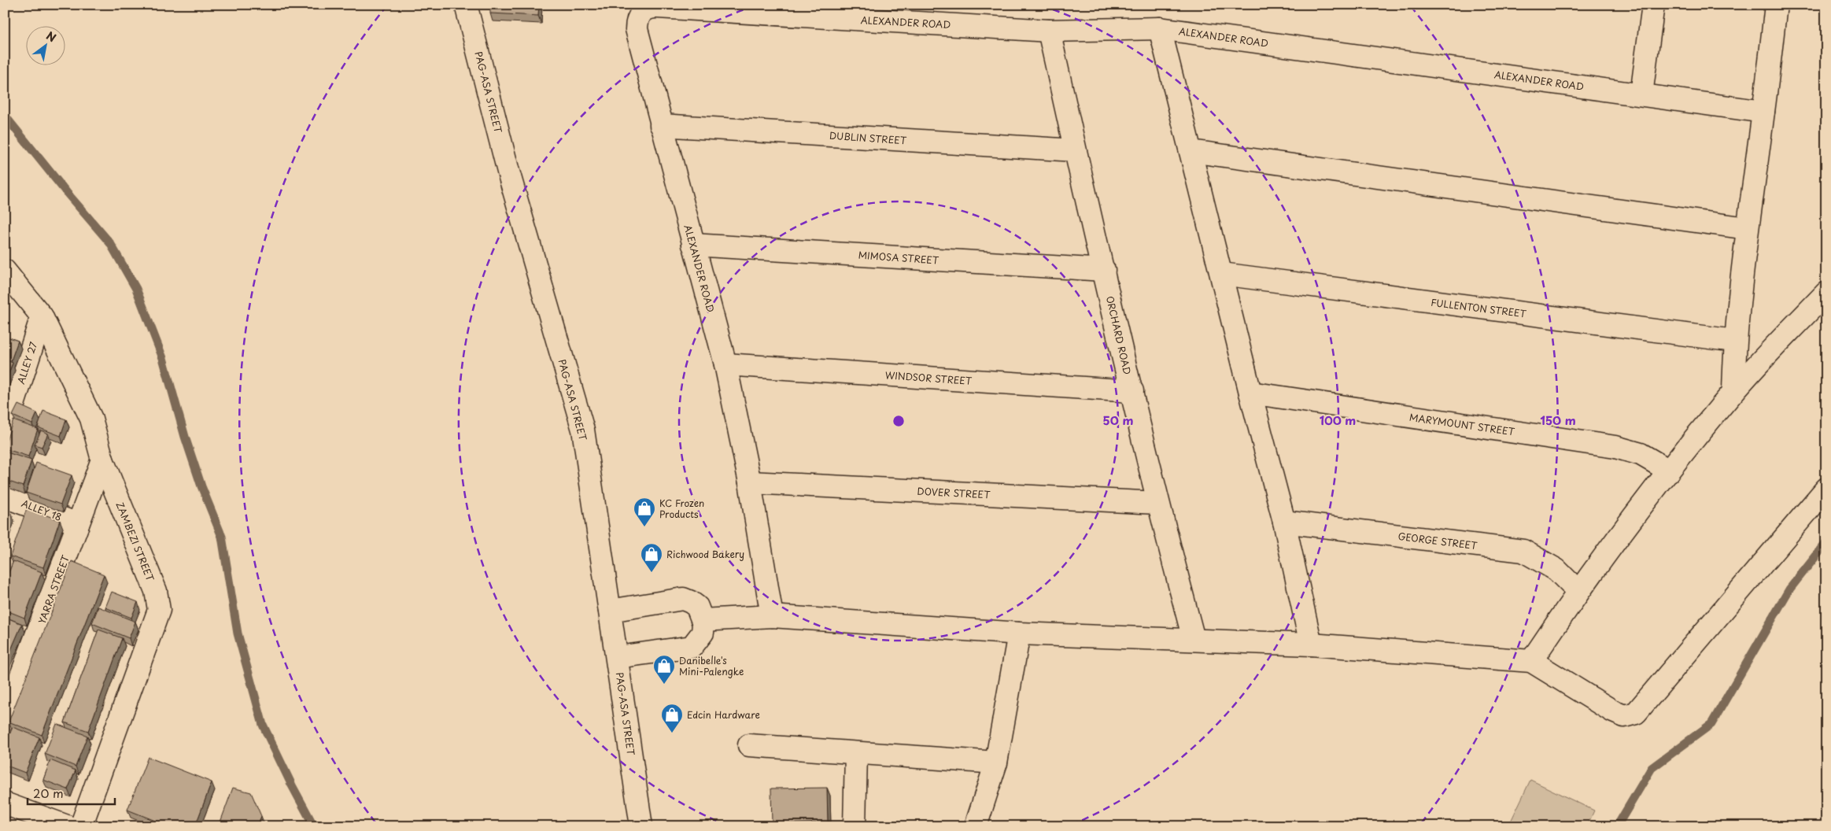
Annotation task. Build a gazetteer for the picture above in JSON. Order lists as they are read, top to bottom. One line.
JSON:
{"streets":{"street":["ALEXANDER ROAD","PAG-ASA STREET","DUBLIN STREET","MIMOSA STREET","FULLENTON STREET","ORCHARD ROAD","ALLEY 27","WINDSOR STREET","MARYMOUNT STREET","DOVER STREET","ALLEY 18","GEORGE STREET","ZAMBEZI STREET","YARRA STREET"]},"crossings":[["ALEXANDER ROAD","DUBLIN STREET"],["ALEXANDER ROAD","MIMOSA STREET"],["ALEXANDER ROAD","ORCHARD ROAD"],["ALEXANDER ROAD","WINDSOR STREET"],["ALEXANDER ROAD","DOVER STREET"],["DUBLIN STREET","ORCHARD ROAD"],["MIMOSA STREET","ORCHARD ROAD"],["ORCHARD ROAD","WINDSOR STREET"],["ORCHARD ROAD","DOVER STREET"],["ALLEY 27","ZAMBEZI STREET"],["ALLEY 18","YARRA STREET"],["ZAMBEZI STREET","YARRA STREET"]],"places":{"shop":["KC Frozen Products","Richwood Bakery","Danibelle's Mini-Palengke","Edcin Hardware"]},"scale_bar":"20 m","north":"top right","rings":["50 m","100 m","150 m"]}
